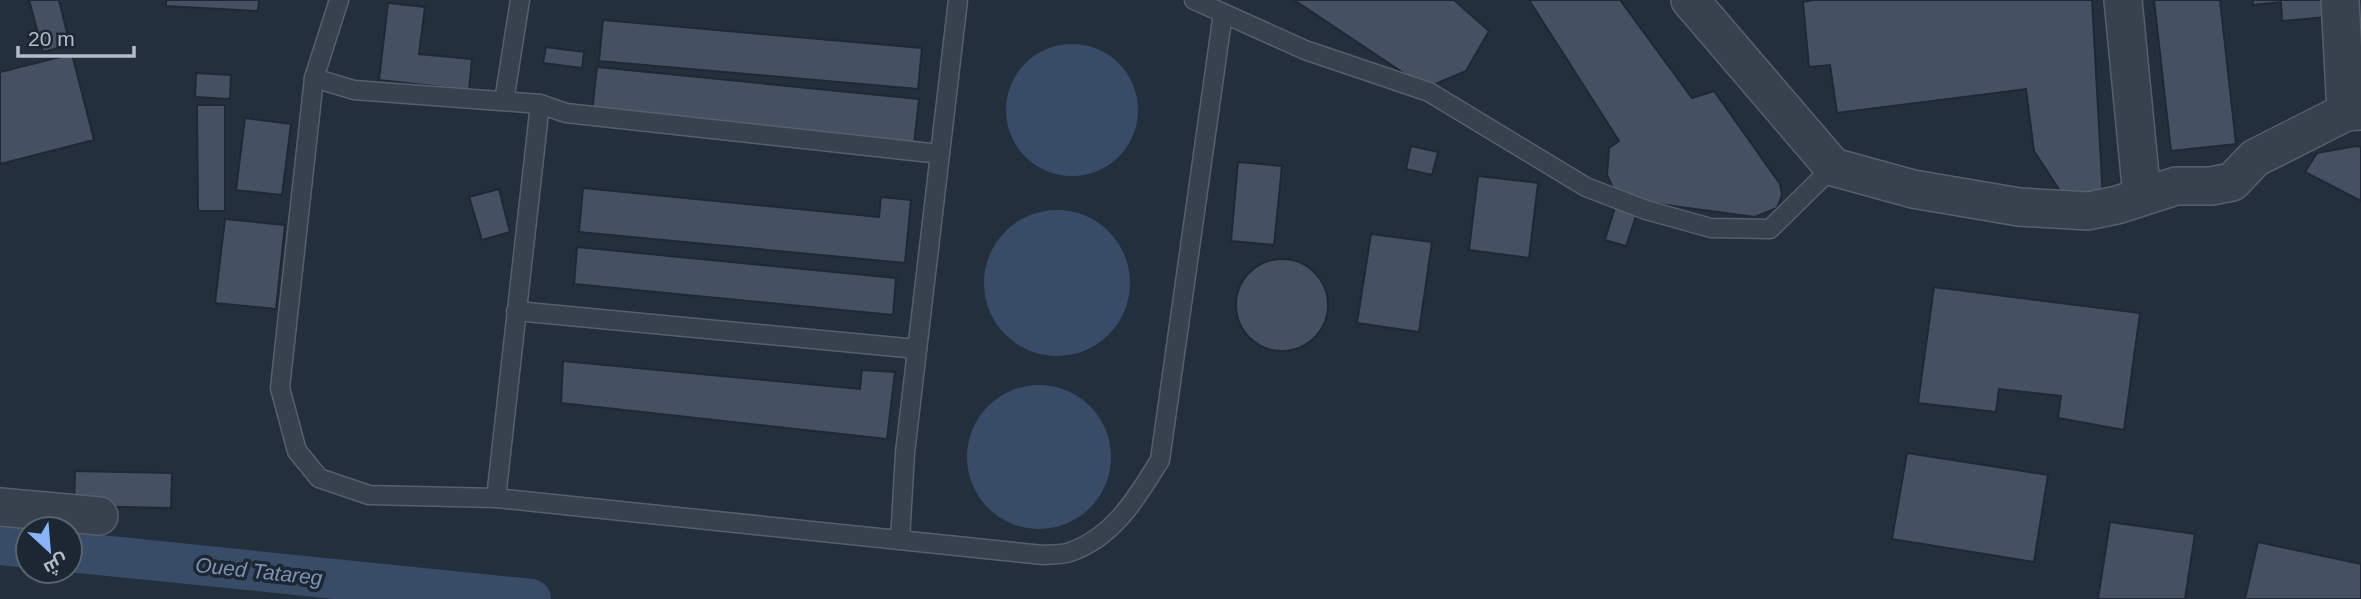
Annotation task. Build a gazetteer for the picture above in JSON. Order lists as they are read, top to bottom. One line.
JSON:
{"water":["Oued Tatareg"],"scale_bar":"20 m","north":"bottom right"}
